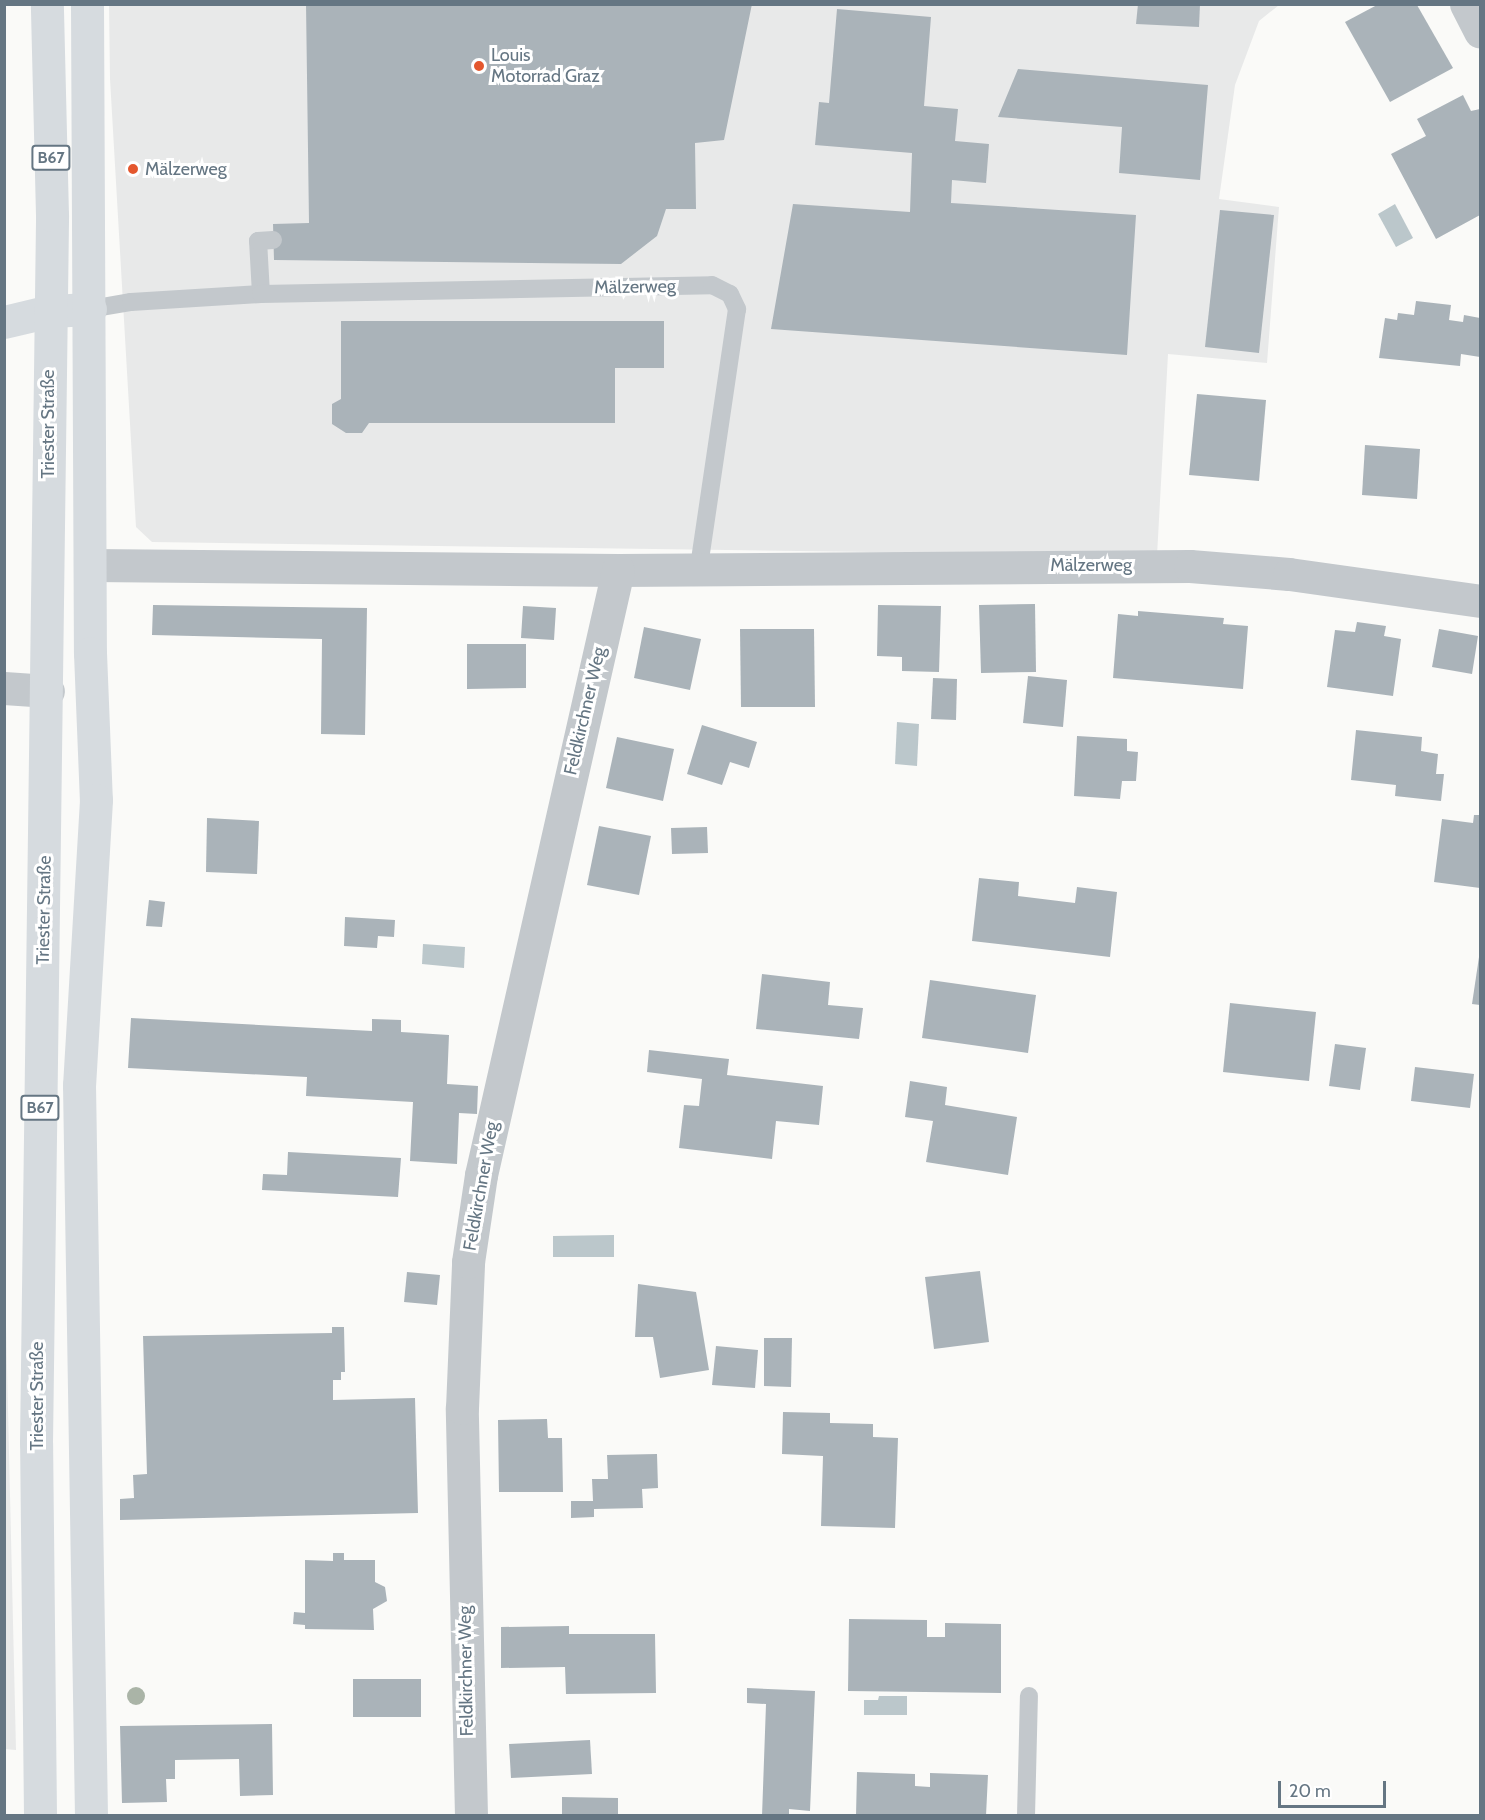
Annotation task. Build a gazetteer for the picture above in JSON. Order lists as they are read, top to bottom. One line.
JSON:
{"streets":{"main road":["B67","Triester Straße"],"street":["Mälzerweg","Feldkirchner Weg"]},"crossings":[["B67","Mälzerweg"],["Mälzerweg","Feldkirchner Weg"]],"places":["Louis Motorrad Graz","Mälzerweg"],"scale_bar":"20 m"}
